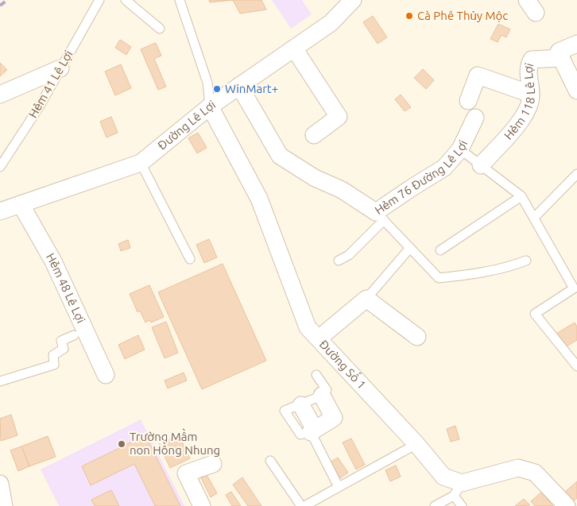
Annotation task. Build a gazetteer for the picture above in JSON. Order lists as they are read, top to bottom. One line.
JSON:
{"streets":{"street":["Hẻm 118 Lê Lợi","Đường Lê Lợi","Hẻm 76 Đường Lê Lợi","Hẻm 48 Lê Lợi","Đường Số 1"],"lane":["Hẻm 41 Lê Lợi"]},"crossings":[["Đường Lê Lợi","Hẻm 76 Đường Lê Lợi"],["Đường Lê Lợi","Hẻm 48 Lê Lợi"],["Đường Lê Lợi","Đường Số 1"]],"places":["Cà Phê Thủy Mộc","WinMart+","Trường Mầm non Hồng Nhung"]}
